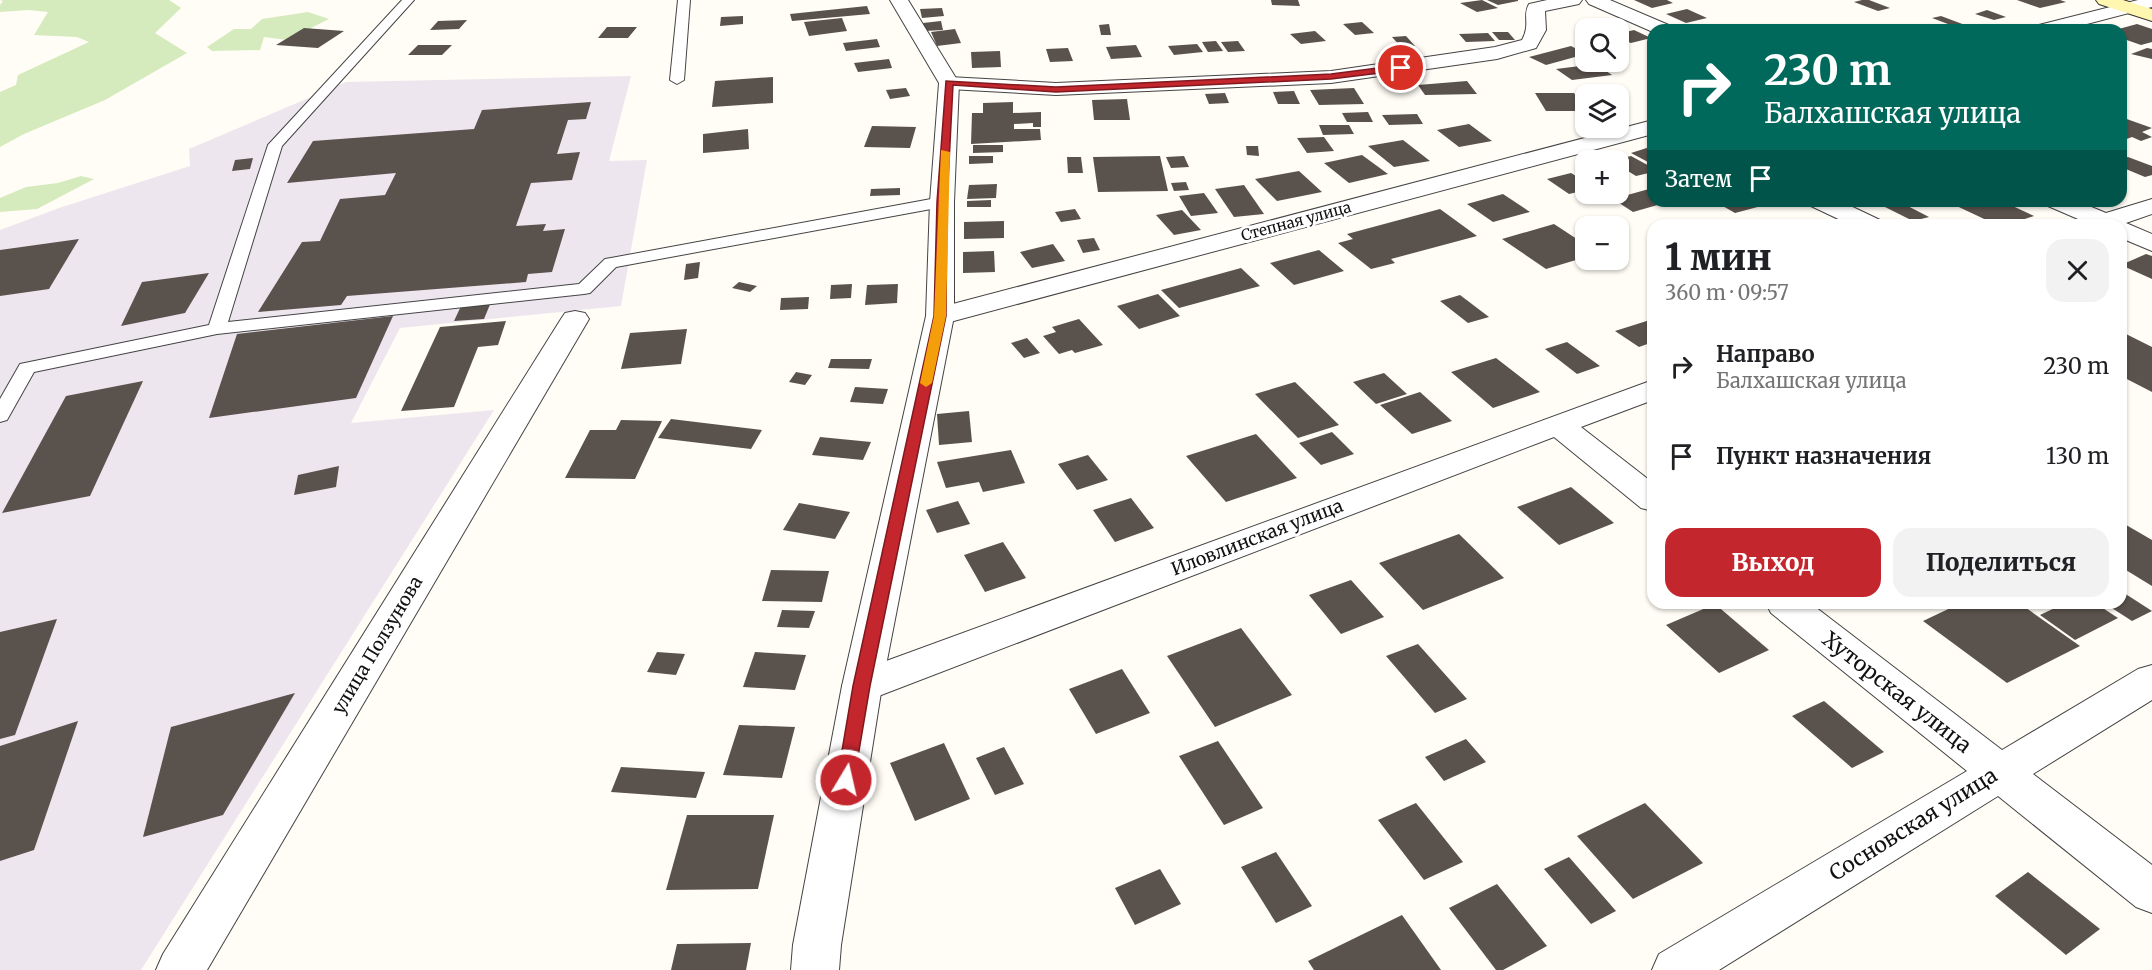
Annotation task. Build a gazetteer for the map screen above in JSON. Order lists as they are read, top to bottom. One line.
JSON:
{"streets":{"street":["Степная улица","Иловлинская улица","улица Ползунова","Хуторская улица","Сосновская улица"]},"crossings":[["Хуторская улица","Сосновская улица"]],"page":{"map_buttons":["+","−"],"turn":["230 m","Балхашская улица"],"then":"Затем","heading":["1 мин","360 m · 09:57"],"list":[{"name":"Направо","note":"Балхашская улица","value":"230 m"},{"name":"Пункт назначения","value":"130 m"}],"buttons":["Выход","Поделиться"]}}
